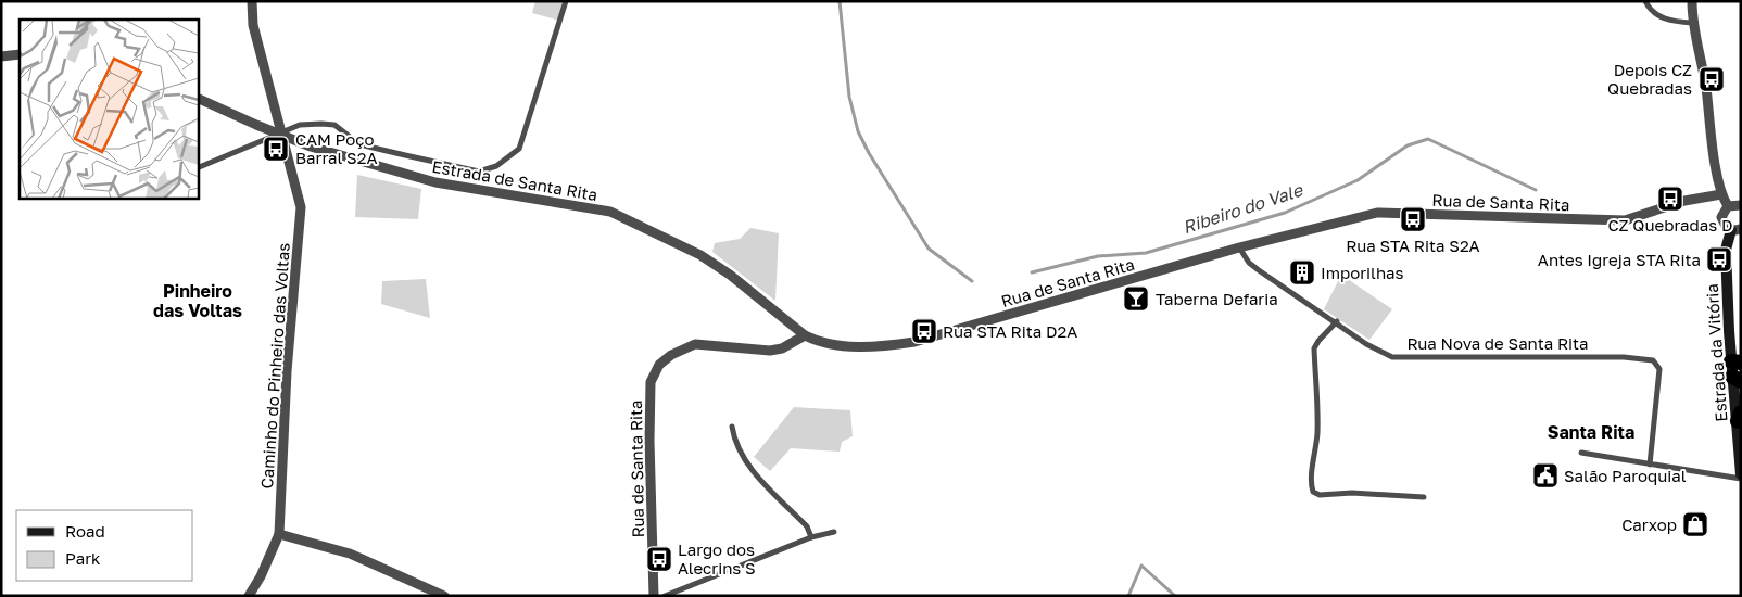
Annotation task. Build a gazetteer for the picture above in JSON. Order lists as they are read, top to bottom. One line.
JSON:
{"streets":{"main road":["Estrada da Vitória"],"street":["Estrada de Santa Rita","Rua de Santa Rita","Rua Nova de Santa Rita","Caminho do Pinheiro das Voltas"]},"crossings":[["Estrada de Santa Rita","Rua de Santa Rita"],["Rua de Santa Rita","Rua Nova de Santa Rita"]],"districts":["Pinheiro das Voltas","Santa Rita"],"water":["Ribeiro do Vale"],"places":{"bus stop":["Depois CZ Quebradas","CAM Poço Barral S2A","CZ Quebradas D","Rua STA Rita S2A","Antes Igreja STA Rita","Rua STA Rita D2A","Largo dos Alecrins S"],"building":["Imporilhas"],"bar":["Taberna Defaria"],"public building":["Salão Paroquial"],"shop":["Carxop"]},"legend":["Road","Park"]}
